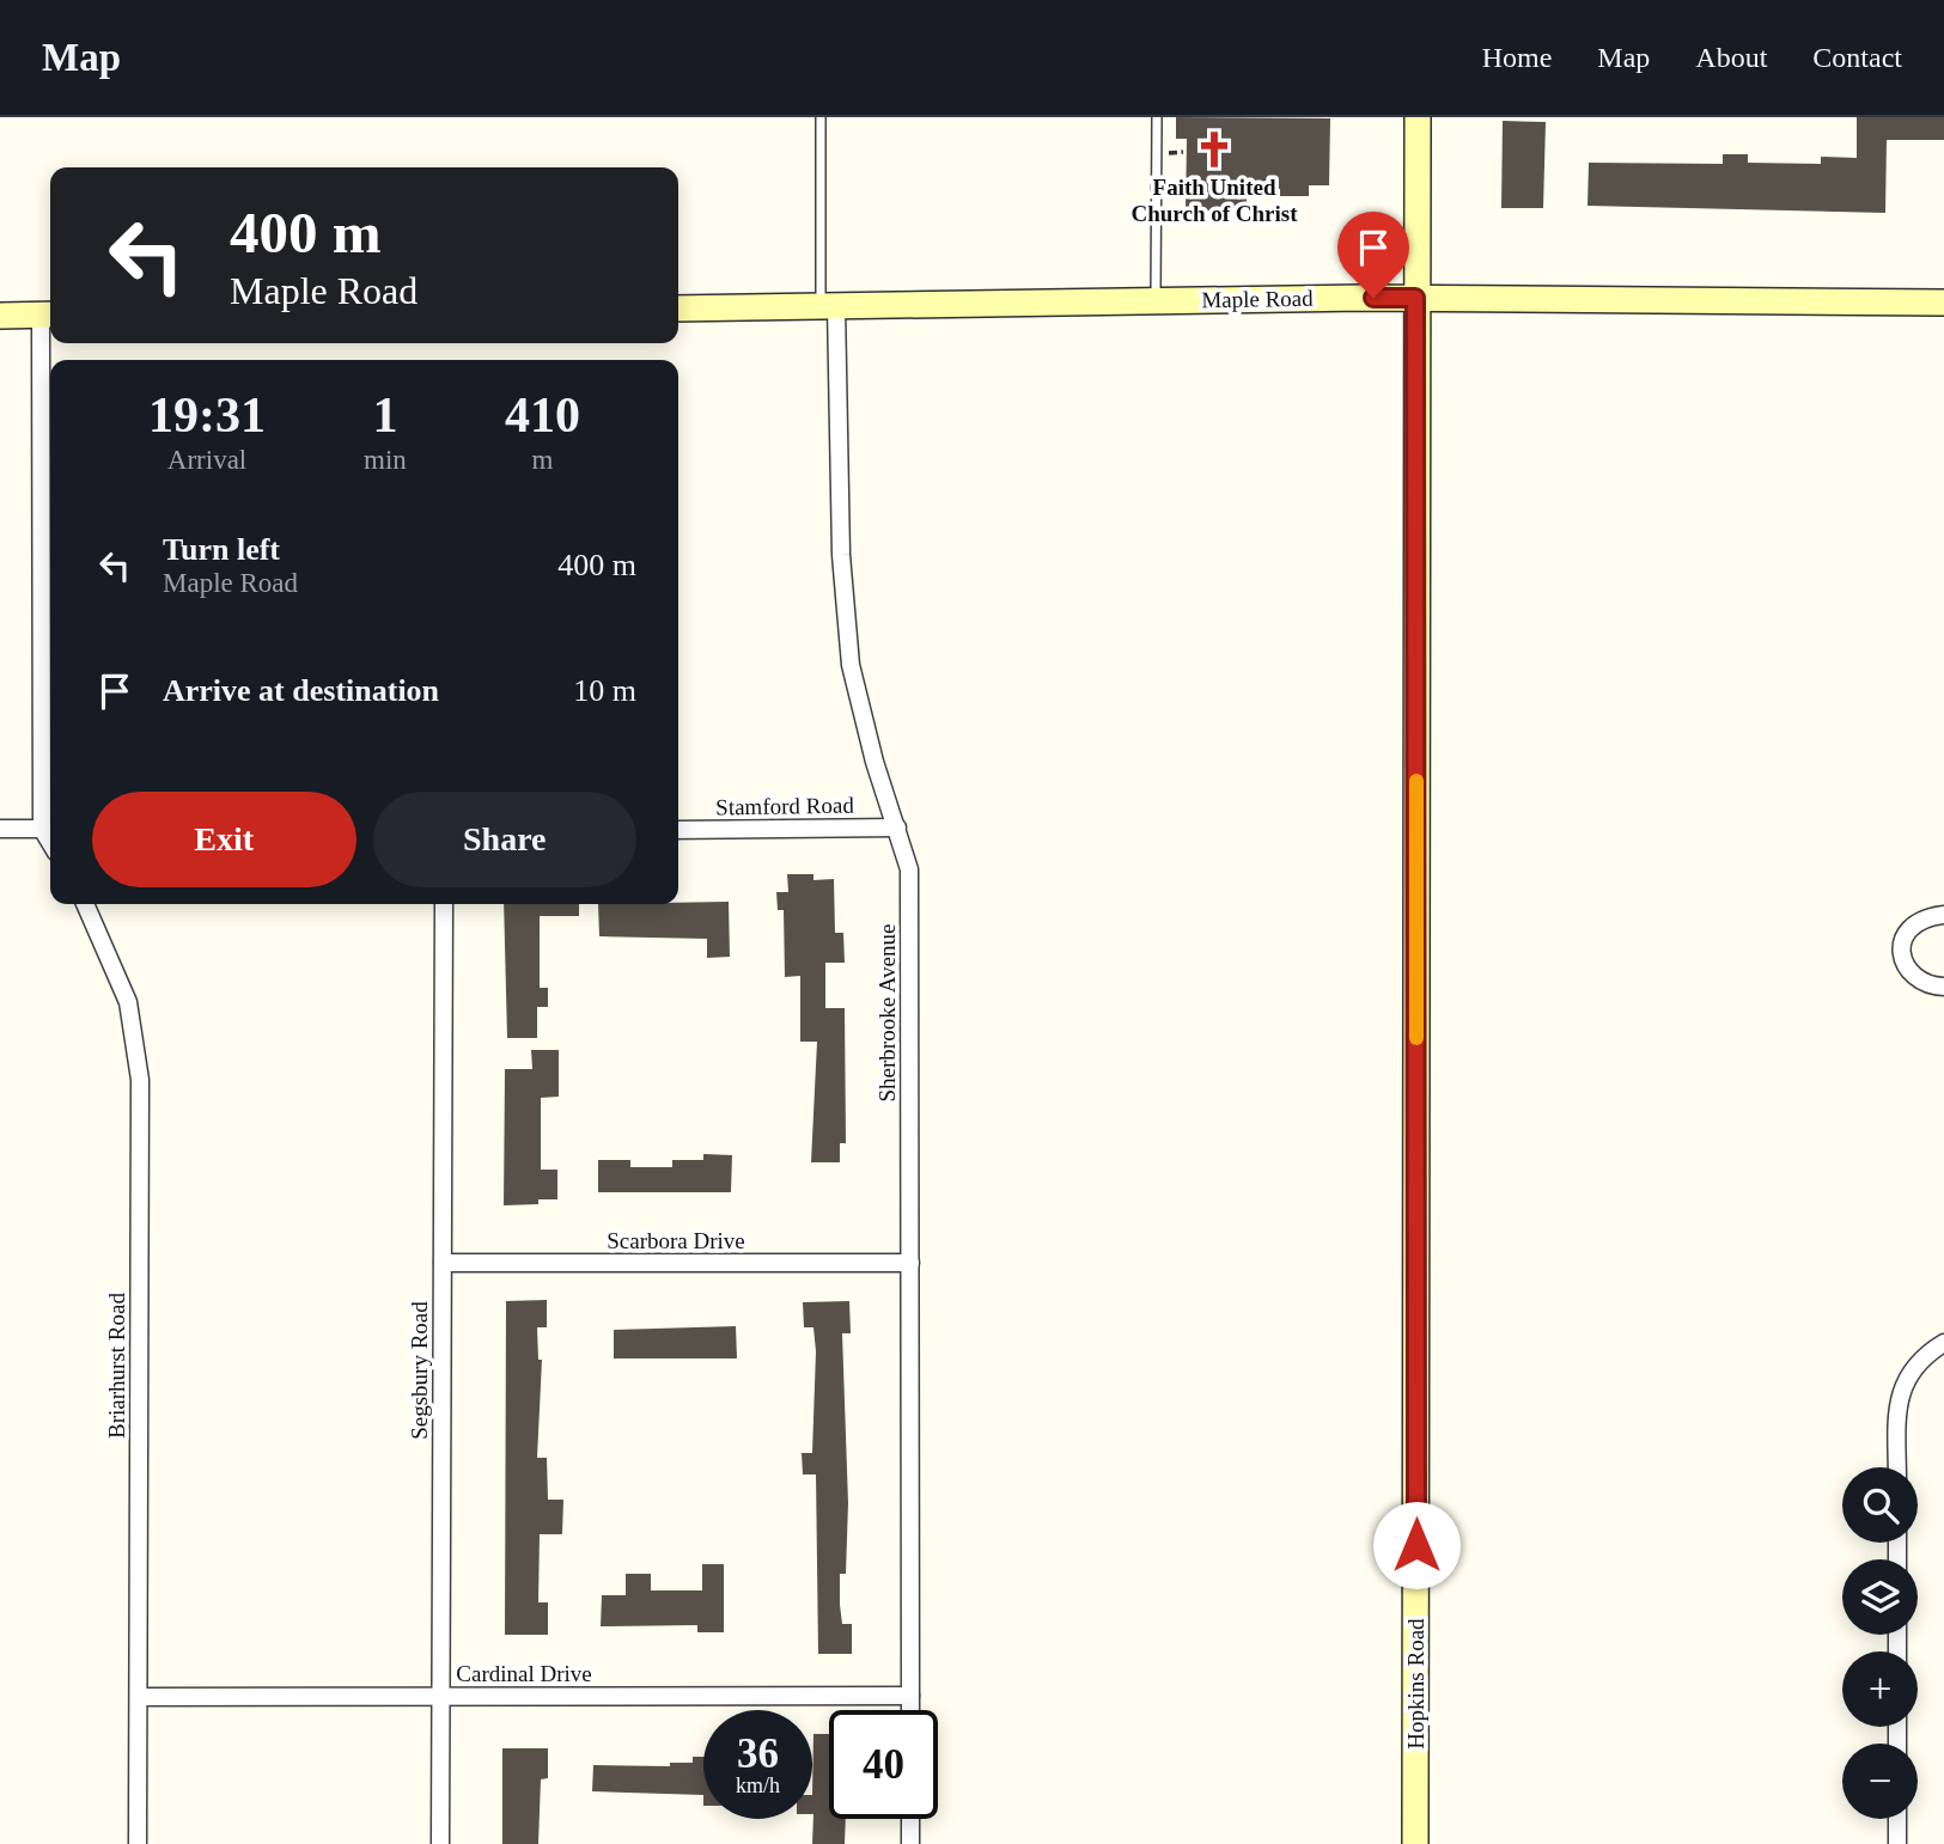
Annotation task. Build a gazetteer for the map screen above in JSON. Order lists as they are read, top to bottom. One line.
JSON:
{"streets":{"street":["Maple Road","Stamford Road","Sherbrooke Avenue","Scarbora Drive","Briarhurst Road","Segsbury Road","Cardinal Drive","Hopkins Road"]},"crossings":[["Maple Road","Sherbrooke Avenue"],["Maple Road","Hopkins Road"],["Stamford Road","Sherbrooke Avenue"],["Sherbrooke Avenue","Scarbora Drive"],["Sherbrooke Avenue","Cardinal Drive"],["Scarbora Drive","Segsbury Road"],["Briarhurst Road","Cardinal Drive"],["Segsbury Road","Cardinal Drive"]],"places":{"church":["Faith United Church of Christ"]},"page":{"header":"Map","nav":["Home","Map","About","Contact"],"turn":["400 m","Maple Road"],"eta":["19:31","Arrival","1","min","410","m"],"list":[{"name":"Turn left","note":"Maple Road","value":"400 m"},{"name":"Arrive at destination","value":"10 m"}],"buttons":["Exit","Share"],"map_buttons":["+","−"],"speed":"36 km/h","limit":"40"}}
